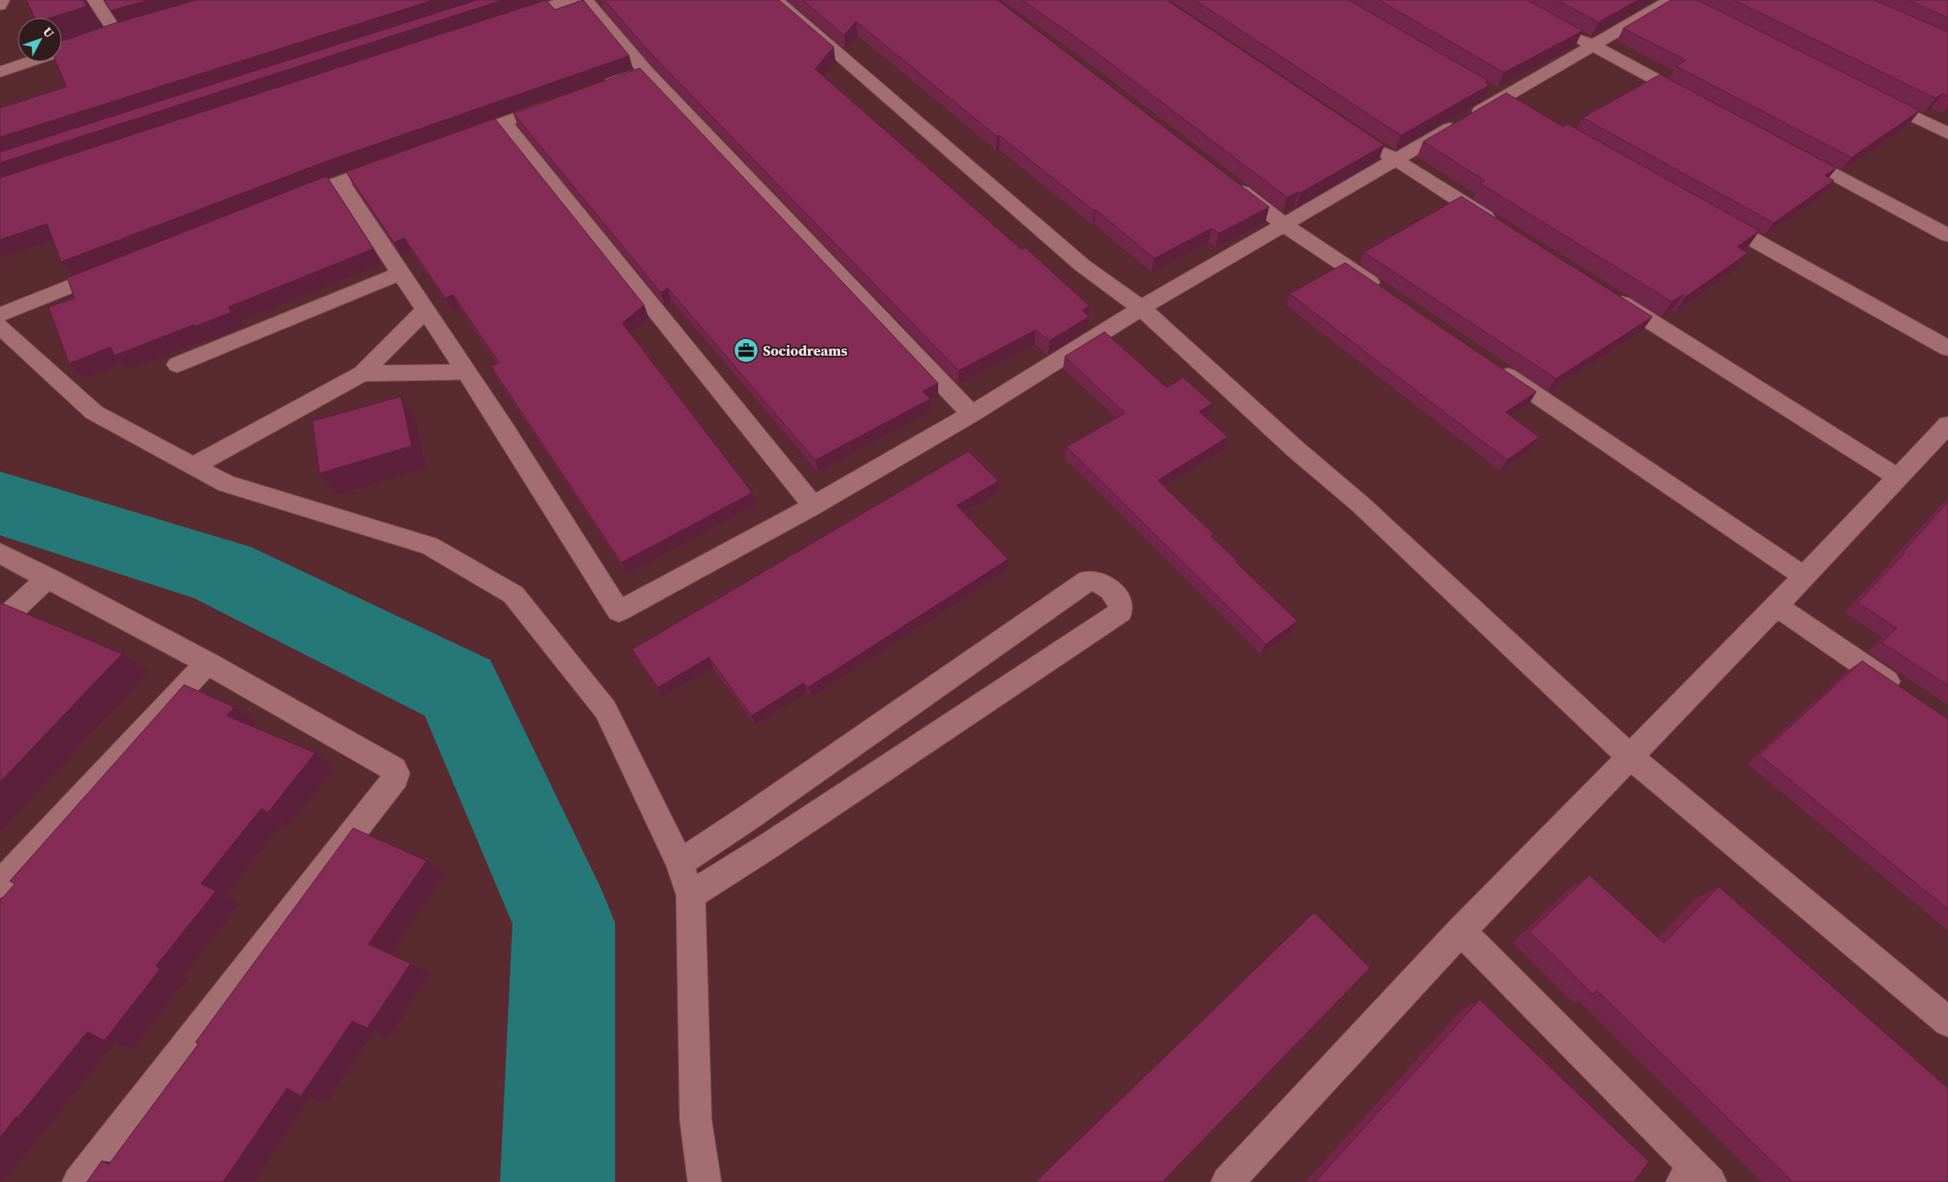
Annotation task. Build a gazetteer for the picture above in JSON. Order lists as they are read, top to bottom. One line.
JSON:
{"places":{"office":["Sociodreams"]},"north":"top right"}
